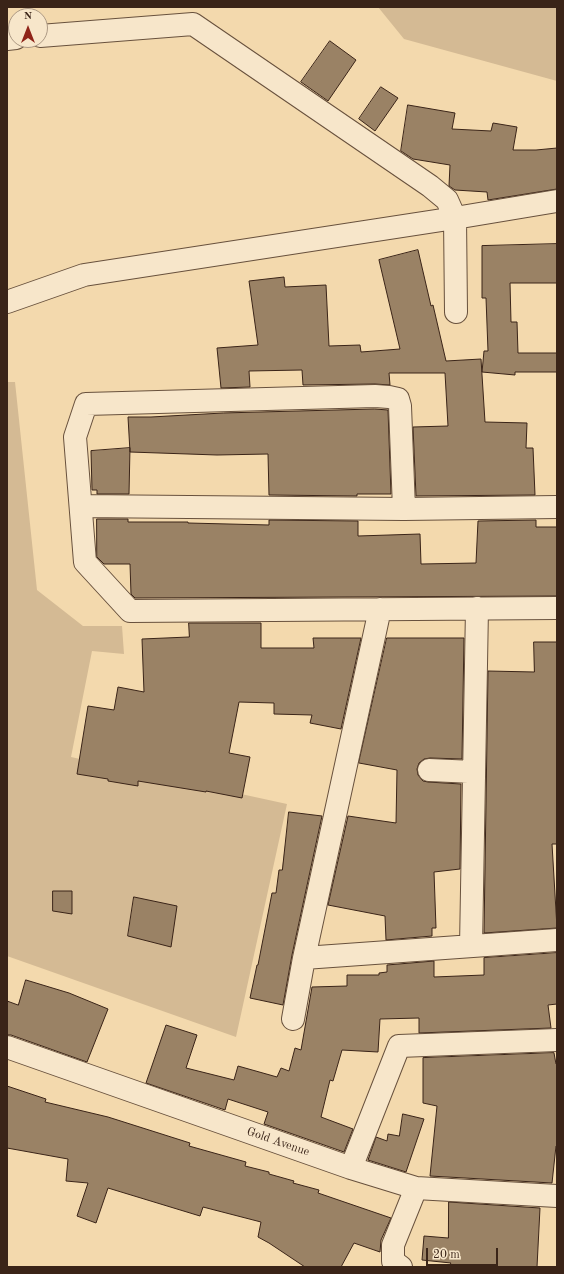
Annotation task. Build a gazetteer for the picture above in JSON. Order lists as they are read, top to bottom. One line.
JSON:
{"streets":{"street":["Gold Avenue"]},"scale_bar":"20 m","north":"top"}
